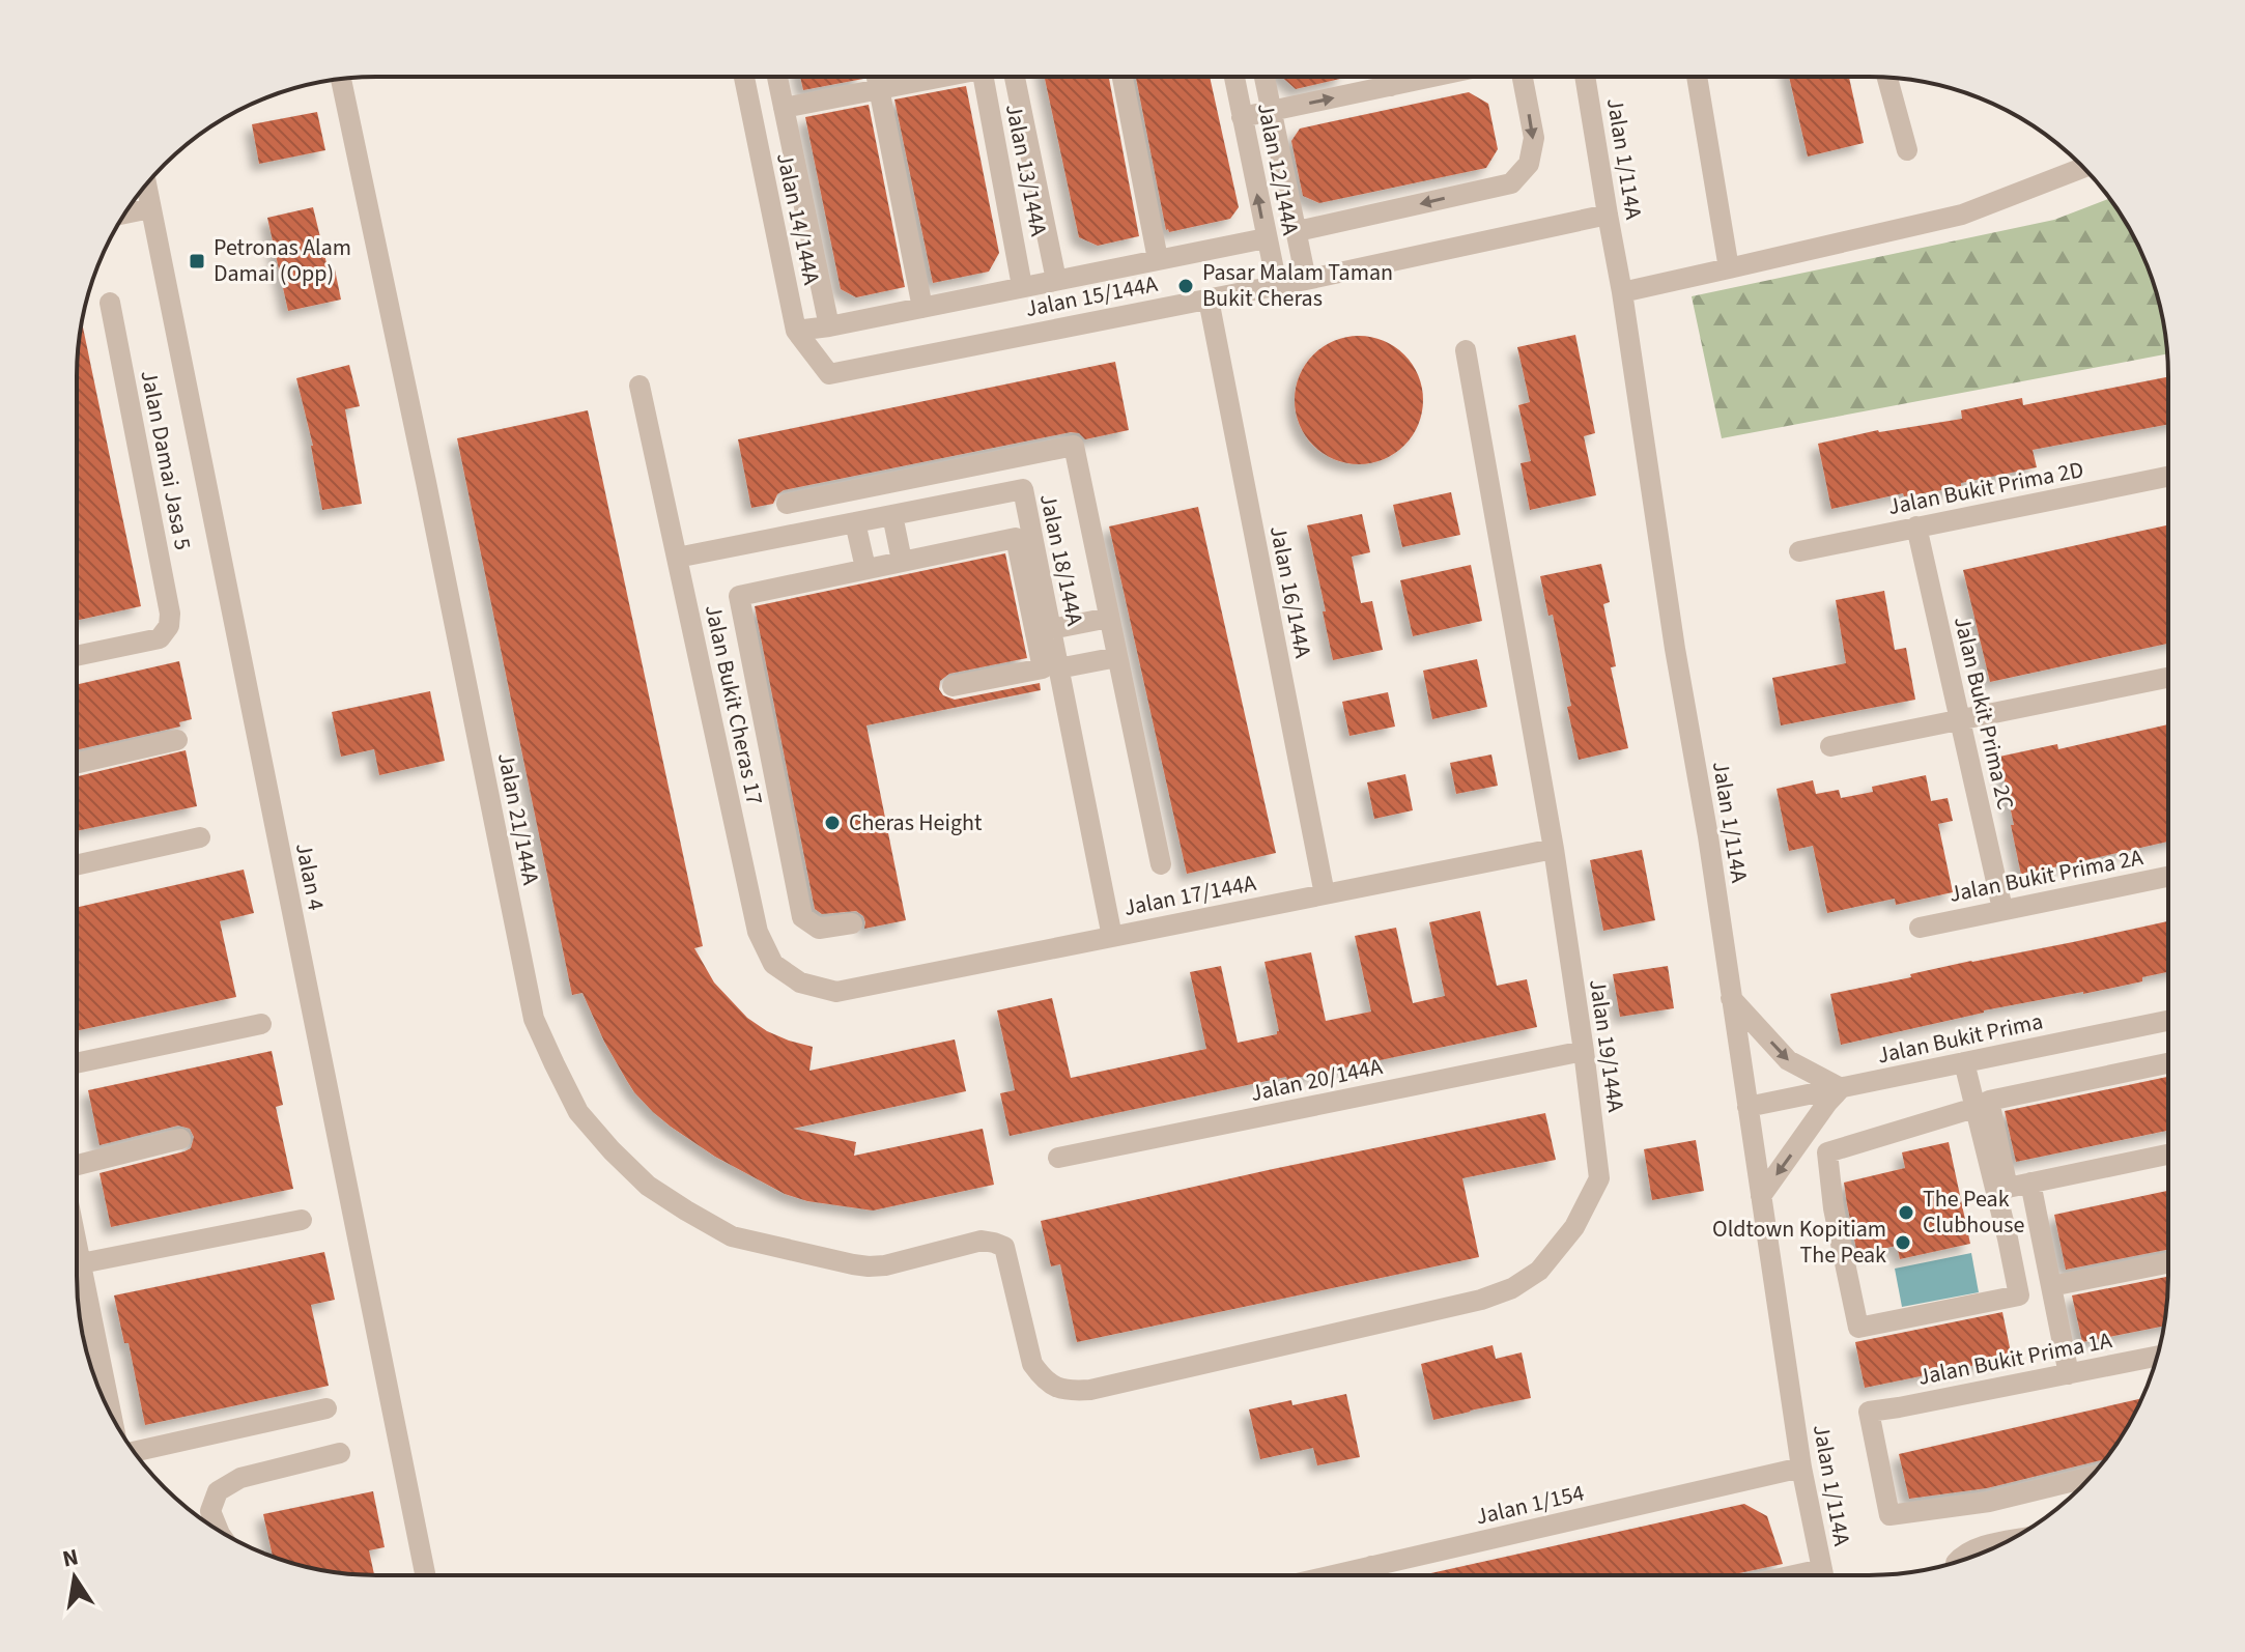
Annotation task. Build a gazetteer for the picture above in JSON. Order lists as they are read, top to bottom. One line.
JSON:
{"streets":{"street":["Jalan 1/114A","Jalan 12/144A","Jalan 13/144A","Jalan 14/144A","Jalan 15/144A","Jalan Damai Jasa 5","Jalan Bukit Prima 2D","Jalan 18/144A","Jalan 16/144A","Jalan Bukit Cheras 17","Jalan Bukit Prima 2C","Jalan 21/144A","Jalan Bukit Prima 2A","Jalan 4","Jalan 17/144A","Jalan Bukit Prima","Jalan 19/144A","Jalan 20/144A","Jalan Bukit Prima 1A","Jalan 1/154"]},"crossings":[["Jalan 1/114A","Jalan 15/144A"],["Jalan 1/114A","Jalan Bukit Prima"],["Jalan 1/114A","Jalan 1/154"],["Jalan 12/144A","Jalan 15/144A"],["Jalan 13/144A","Jalan 15/144A"],["Jalan 14/144A","Jalan 15/144A"],["Jalan 15/144A","Jalan 16/144A"],["Jalan Bukit Prima 2D","Jalan Bukit Prima 2C"],["Jalan 18/144A","Jalan Bukit Cheras 17"],["Jalan 18/144A","Jalan 17/144A"],["Jalan 16/144A","Jalan 17/144A"],["Jalan Bukit Cheras 17","Jalan 17/144A"],["Jalan Bukit Prima 2C","Jalan Bukit Prima 2A"],["Jalan 21/144A","Jalan 19/144A"],["Jalan 17/144A","Jalan 19/144A"],["Jalan 19/144A","Jalan 20/144A"]],"places":{"transit":["Petronas Alam Damai (Opp)"],"other":["Pasar Malam Taman Bukit Cheras","Cheras Height","The Peak Clubhouse","Oldtown Kopitiam The Peak"]},"north":"top"}
